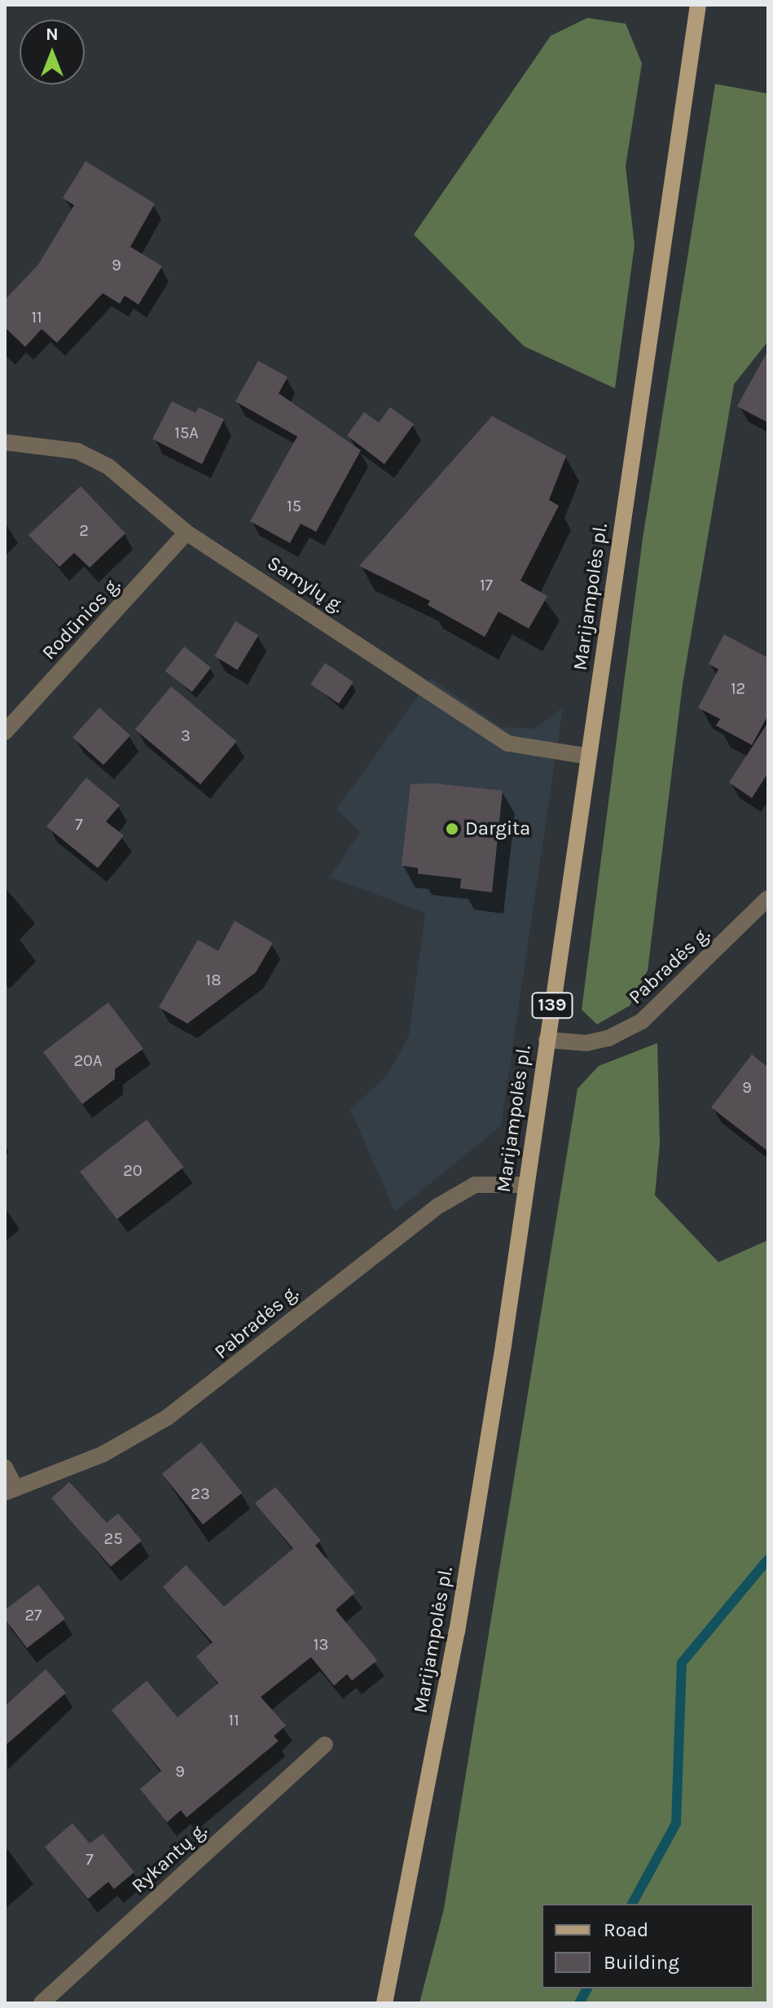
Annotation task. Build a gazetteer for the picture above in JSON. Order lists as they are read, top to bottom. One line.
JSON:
{"streets":{"main road":["Marijampolės pl.","139"],"street":["Samylų g.","Rodūnios g.","Pabradės g.","Rykantų g."]},"crossings":[["Samylų g.","Marijampolės pl."],["Samylų g.","Rodūnios g."],["Marijampolės pl.","Pabradės g."]],"places":["Dargita"],"house_numbers":["9","11","15A","15","2","17","12","3","7","18","20A","9","20","23","25","27","13","11","9","7"],"legend":["Road","Building"],"north":"top"}
